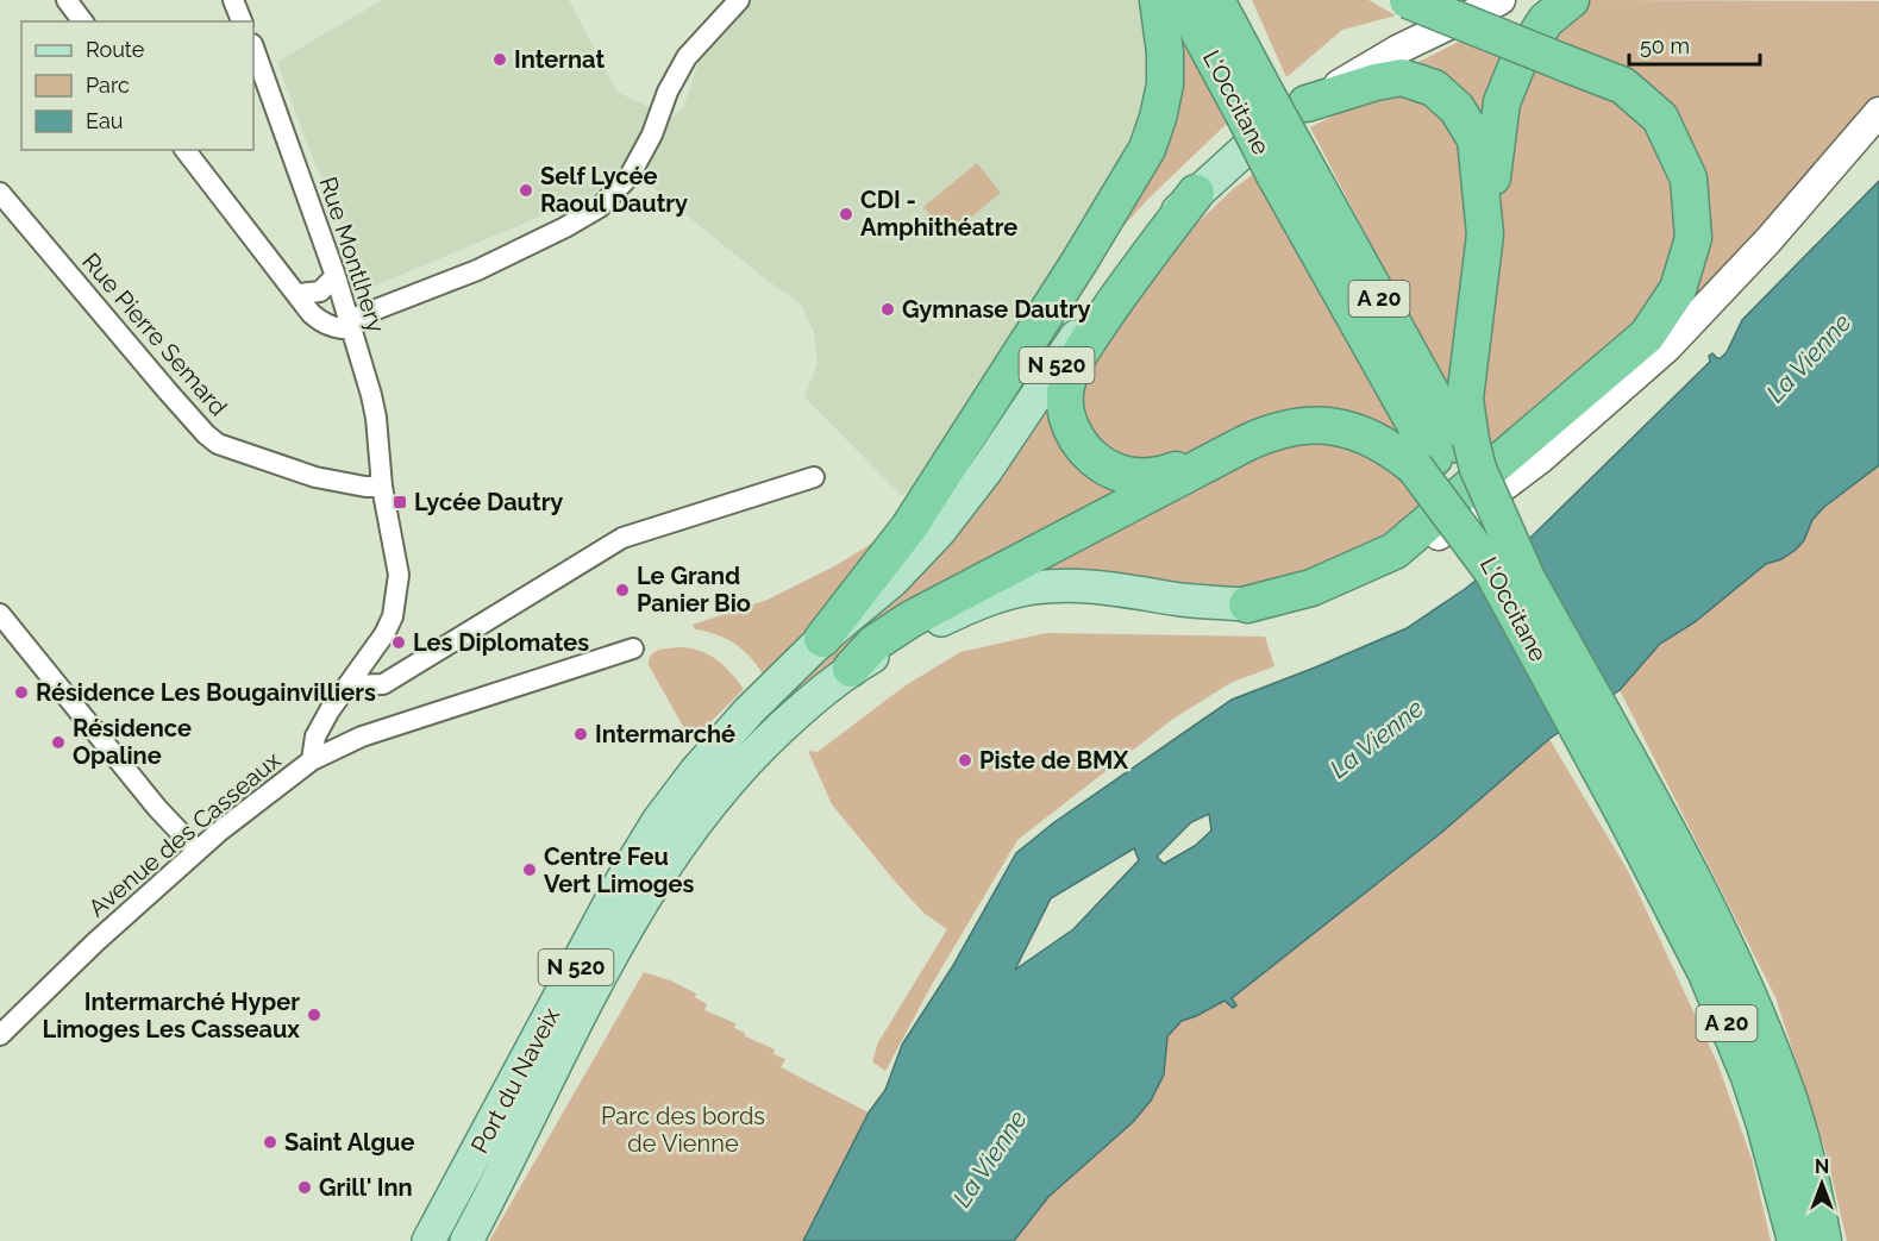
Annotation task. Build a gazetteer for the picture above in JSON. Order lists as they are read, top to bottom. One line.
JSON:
{"streets":{"highway":["L'Occitane","A 20"],"main road":["N 520","Port du Naveix"],"street":["Rue Montlhery","Rue Pierre Semard","Avenue des Casseaux"]},"crossings":[["Rue Montlhery","Rue Pierre Semard"],["N 520","Port du Naveix"]],"water":["La Vienne"],"parks":["Parc des bords de Vienne"],"places":{"other":["Internat","Self Lycée Raoul Dautry","CDI - Amphithéatre","Gymnase Dautry","Le Grand Panier Bio","Les Diplomates","Résidence Les Bougainvilliers","Intermarché","Résidence Opaline","Piste de BMX","Centre Feu Vert Limoges","Intermarché Hyper Limoges Les Casseaux","Saint Algue","Grill' Inn"],"transit":["Lycée Dautry"]},"legend":["Route","Parc","Eau"],"scale_bar":"50 m","north":"top"}
